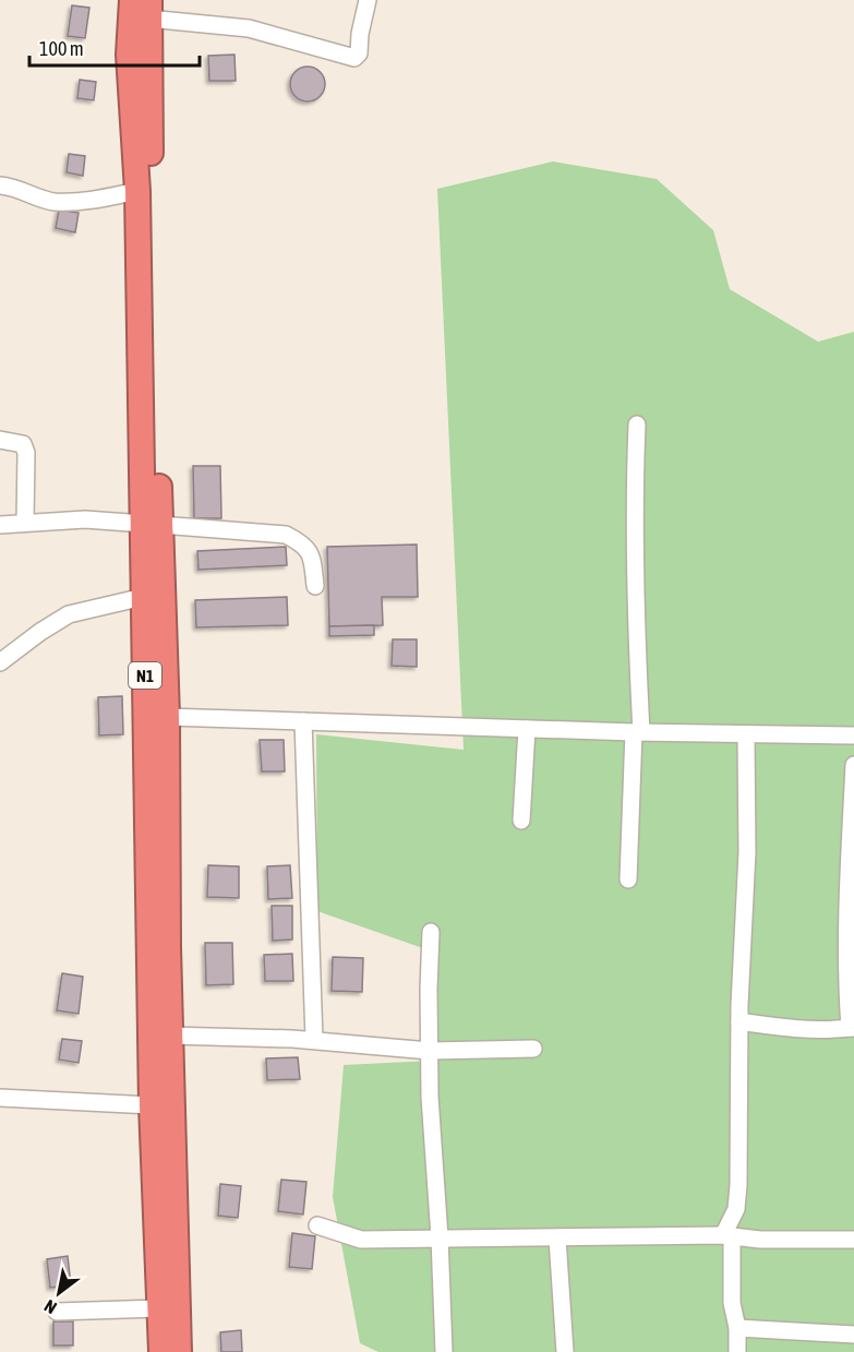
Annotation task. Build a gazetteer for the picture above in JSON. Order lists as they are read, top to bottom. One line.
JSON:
{"streets":{"highway":["N1"]},"scale_bar":"100 m","north":"bottom left"}
